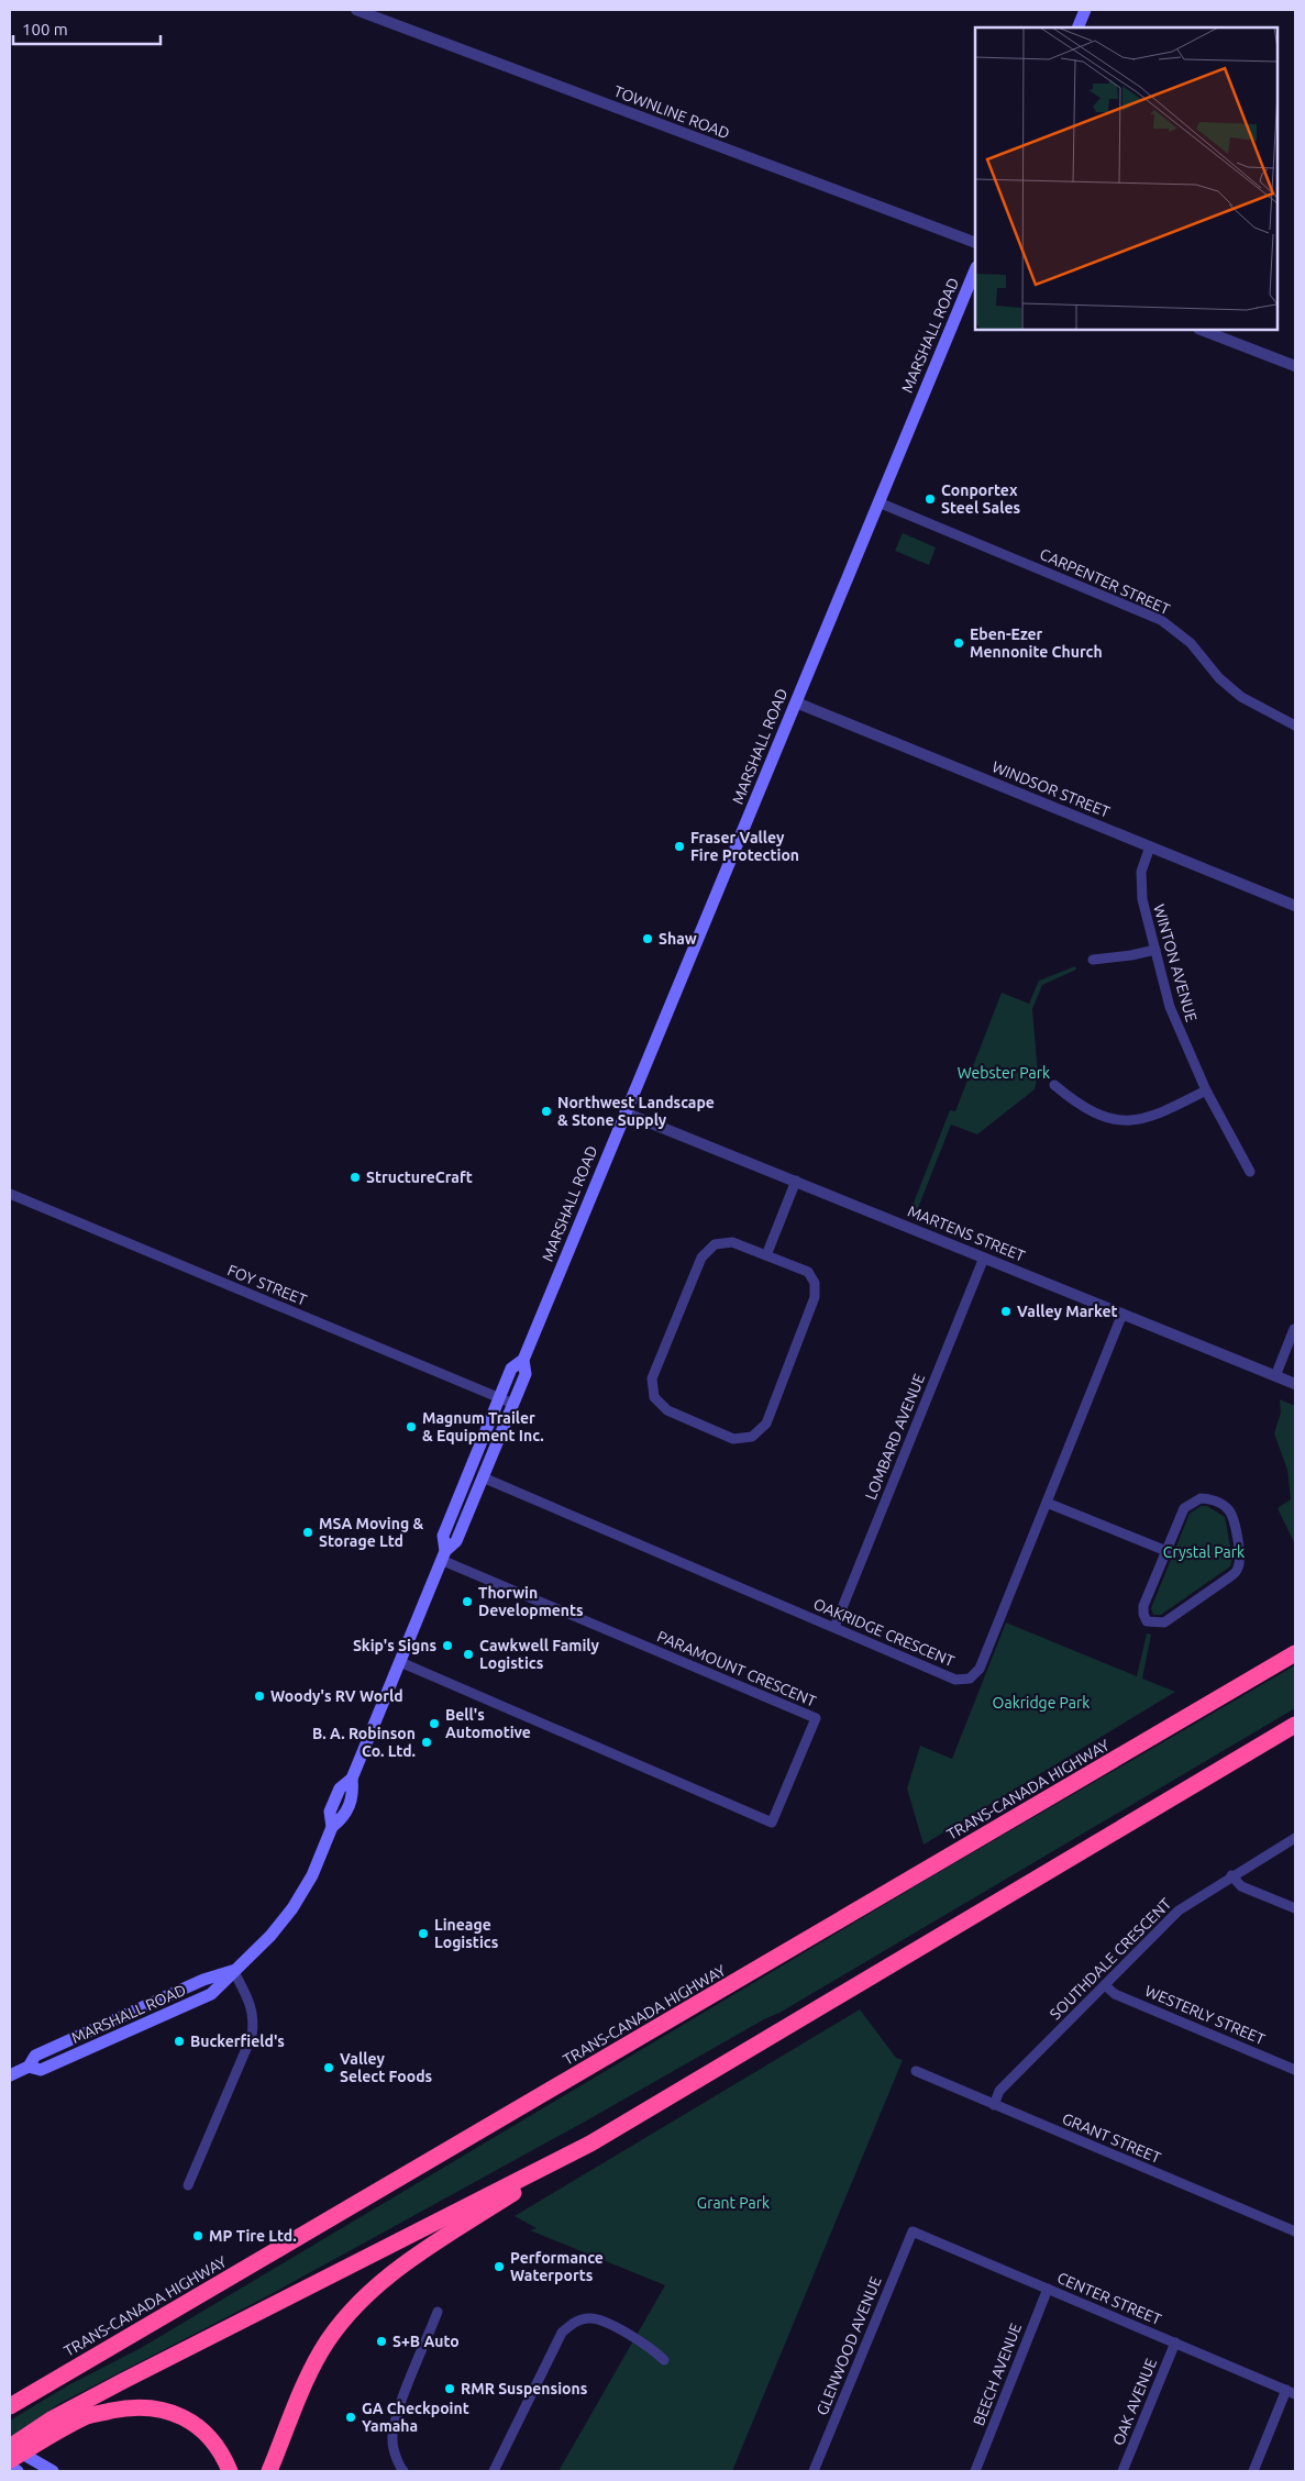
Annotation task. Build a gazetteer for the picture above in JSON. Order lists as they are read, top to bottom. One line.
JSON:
{"streets":{"highway":["TRANS-CANADA HIGHWAY"],"main road":["MARSHALL ROAD"],"street":["TOWNLINE ROAD","CARPENTER STREET","WINDSOR STREET","WINTON AVENUE","MARTENS STREET","FOY STREET","LOMBARD AVENUE","OAKRIDGE CRESCENT","PARAMOUNT CRESCENT","SOUTHDALE CRESCENT","WESTERLY STREET","GRANT STREET","CENTER STREET","GLENWOOD AVENUE","BEECH AVENUE","OAK AVENUE"]},"crossings":[["MARSHALL ROAD","CARPENTER STREET"],["MARSHALL ROAD","WINDSOR STREET"],["MARSHALL ROAD","MARTENS STREET"],["MARSHALL ROAD","FOY STREET"],["MARSHALL ROAD","OAKRIDGE CRESCENT"],["MARSHALL ROAD","PARAMOUNT CRESCENT"],["WINDSOR STREET","WINTON AVENUE"],["MARTENS STREET","LOMBARD AVENUE"],["MARTENS STREET","OAKRIDGE CRESCENT"],["LOMBARD AVENUE","OAKRIDGE CRESCENT"],["SOUTHDALE CRESCENT","WESTERLY STREET"],["SOUTHDALE CRESCENT","GRANT STREET"],["CENTER STREET","GLENWOOD AVENUE"],["CENTER STREET","BEECH AVENUE"],["CENTER STREET","OAK AVENUE"]],"parks":["Webster Park","Crystal Park","Oakridge Park","Grant Park"],"places":["Conportex Steel Sales","Eben-Ezer Mennonite Church","Fraser Valley Fire Protection","Shaw","Northwest Landscape & Stone Supply","StructureCraft","Valley Market","Magnum Trailer & Equipment Inc.","MSA Moving & Storage Ltd","Thorwin Developments","Skip's Signs","Cawkwell Family Logistics","Woody's RV World","Bell's Automotive","B. A. Robinson Co. Ltd.","Lineage Logistics","Buckerfield's","Valley Select Foods","MP Tire Ltd.","Performance Waterports","S+B Auto","RMR Suspensions","GA Checkpoint Yamaha"],"scale_bar":"100 m"}
